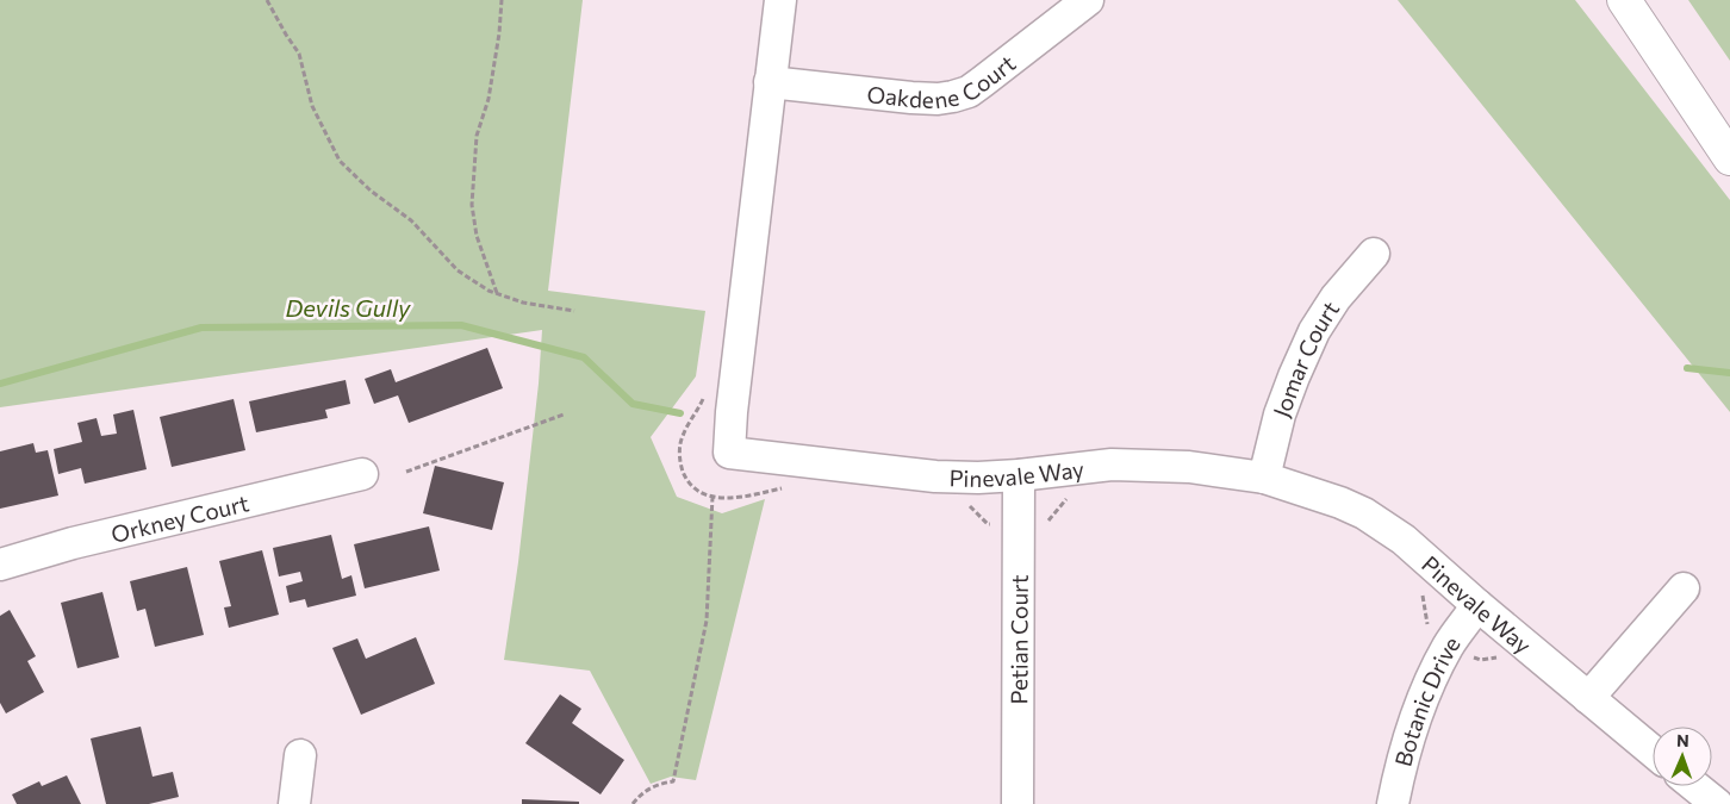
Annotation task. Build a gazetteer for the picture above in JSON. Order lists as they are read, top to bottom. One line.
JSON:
{"streets":{"street":["Oakdene Court","Jomar Court","Pinevale Way","Orkney Court","Petian Court","Botanic Drive"]},"crossings":[["Oakdene Court","Pinevale Way"],["Jomar Court","Pinevale Way"],["Pinevale Way","Petian Court"],["Pinevale Way","Botanic Drive"]],"water":["Devils Gully"],"north":"top"}
